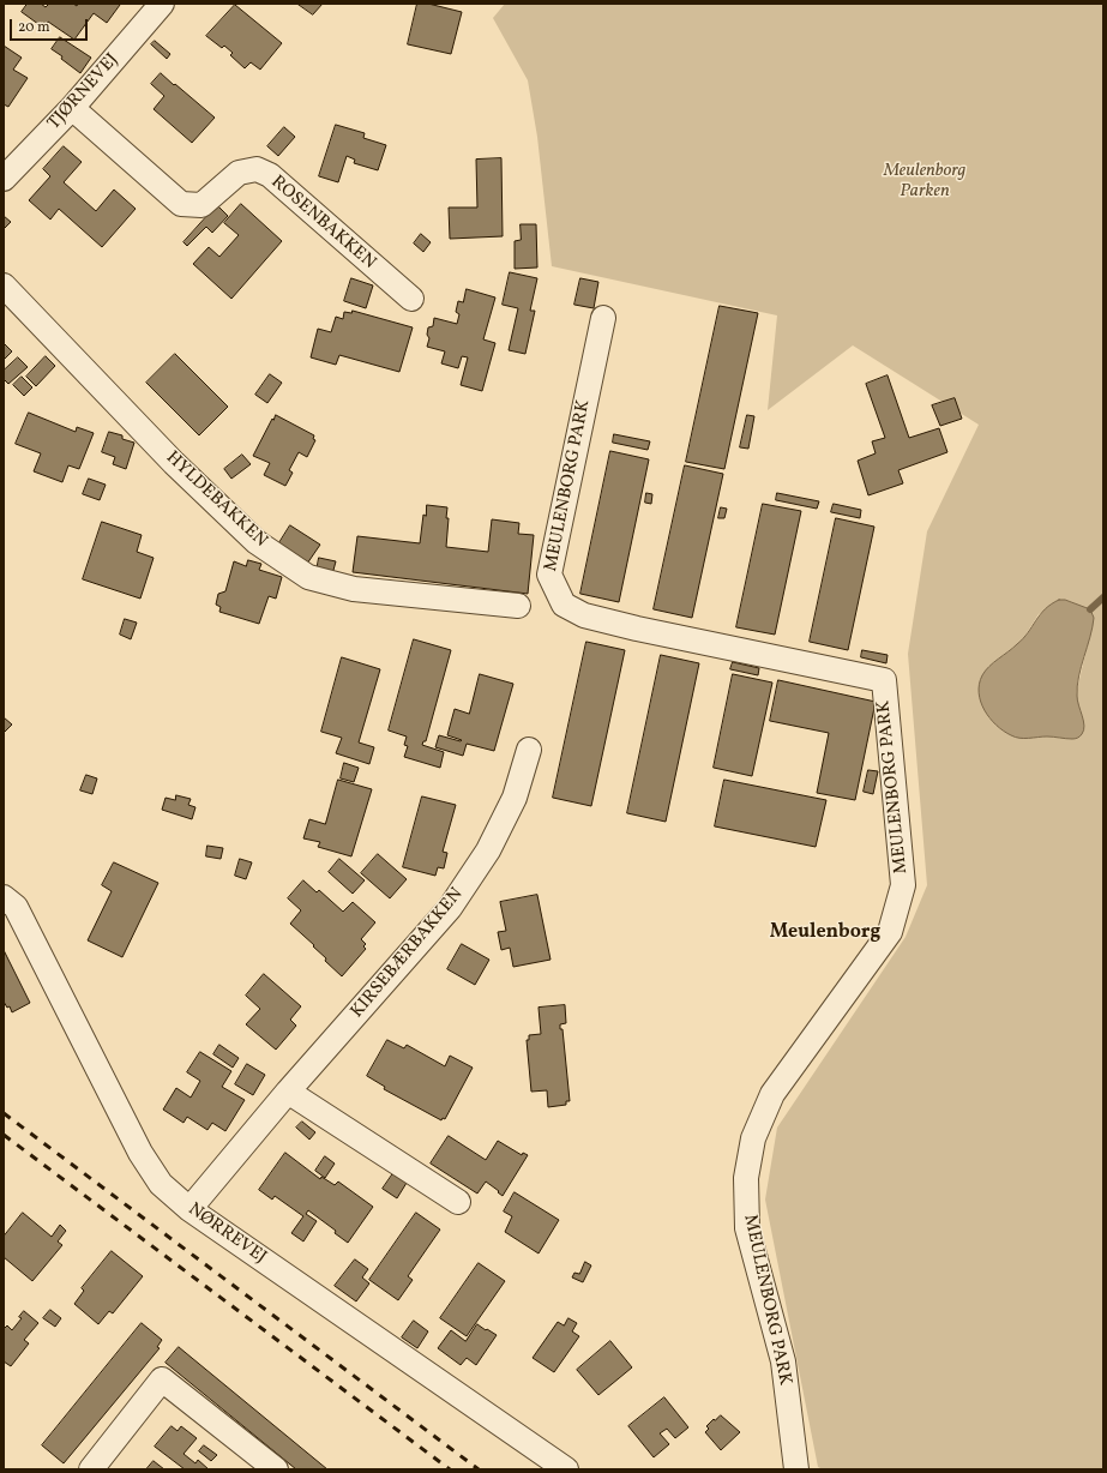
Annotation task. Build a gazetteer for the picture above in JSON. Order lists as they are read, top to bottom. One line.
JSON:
{"streets":{"street":["TJØRNEVEJ","ROSENBAKKEN","MEULENBORG PARK","HYLDEBAKKEN","KIRSEBÆRBAKKEN","NØRREVEJ"]},"crossings":[["TJØRNEVEJ","ROSENBAKKEN"],["KIRSEBÆRBAKKEN","NØRREVEJ"]],"districts":["Meulenborg"],"parks":["Meulenborg Parken"],"scale_bar":"20 m"}
